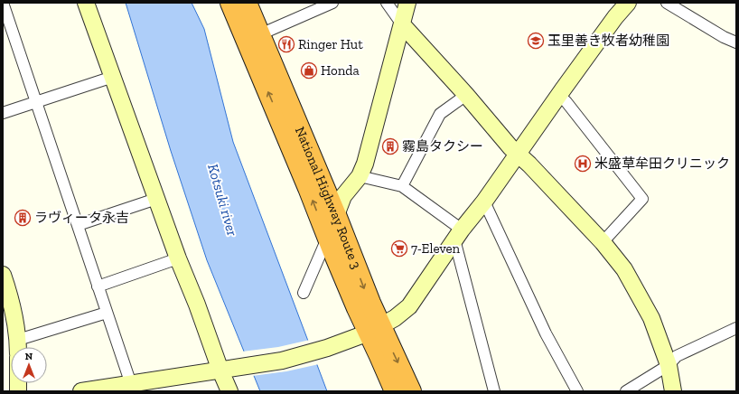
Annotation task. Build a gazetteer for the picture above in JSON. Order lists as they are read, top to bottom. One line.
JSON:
{"streets":{"highway":["National Highway Route 3"]},"water":["Kotsuki river"],"places":{"school or university":["玉里善き牧者幼稚園"],"restaurant":["Ringer Hut"],"shop":["Honda"],"building":["霧島タクシー","ラヴィータ永吉"],"hospital":["米盛草牟田クリニック"],"supermarket":["7-Eleven"]},"north":"top"}
